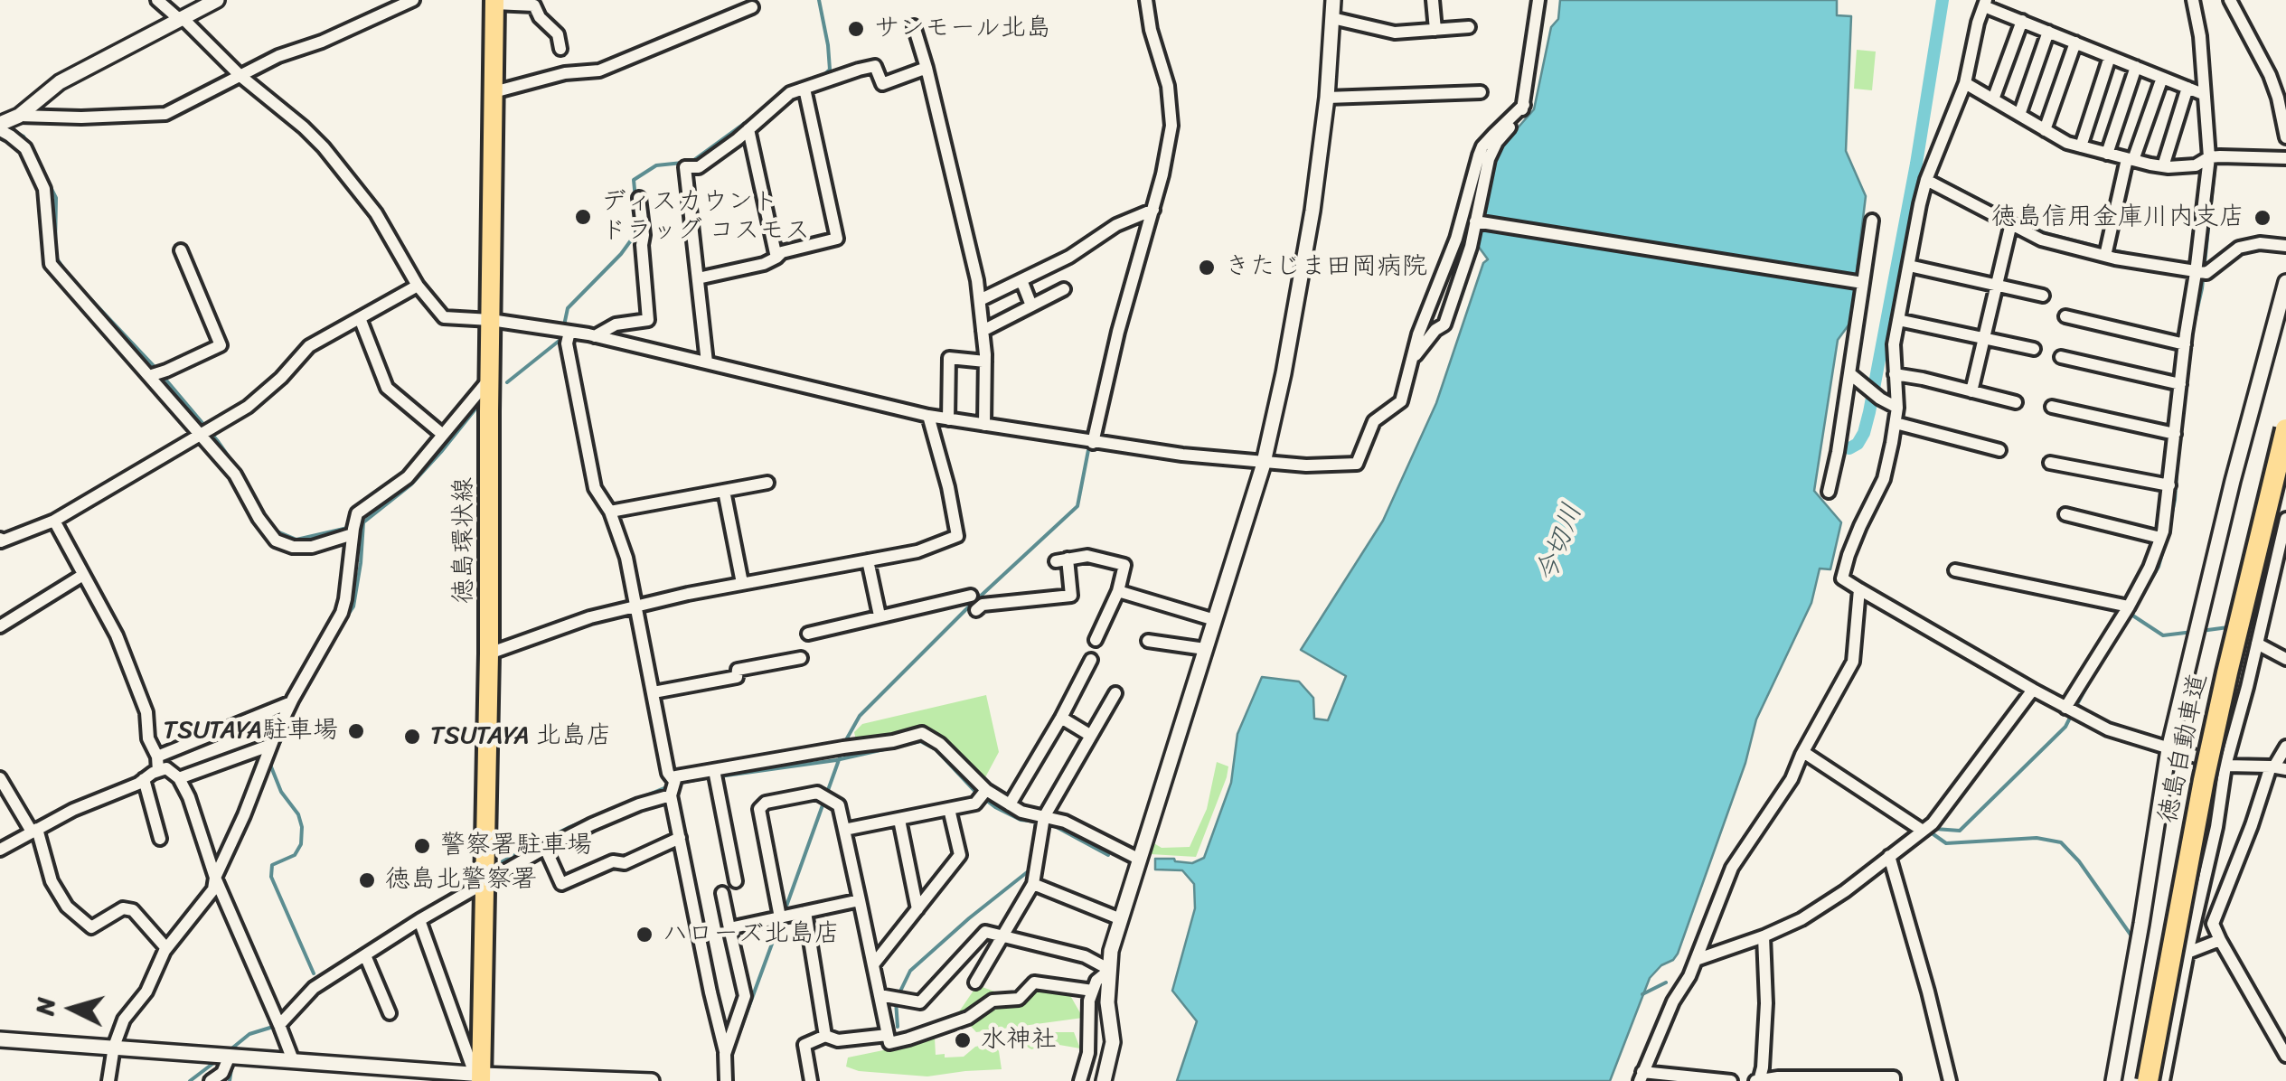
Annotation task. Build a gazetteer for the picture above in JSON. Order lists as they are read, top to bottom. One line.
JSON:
{"streets":{"highway":["徳島自動車道"],"main road":["徳島環状線"]},"water":["今切川"],"places":["サンモール北島","ディスカウント ドラッグ コスモス","徳島信用金庫川内支店","きたじま田岡病院","TSUTAYA駐車場","TSUTAYA 北島店","警察署駐車場","徳島北警察署","ハローズ北島店","水神社"],"north":"left"}
